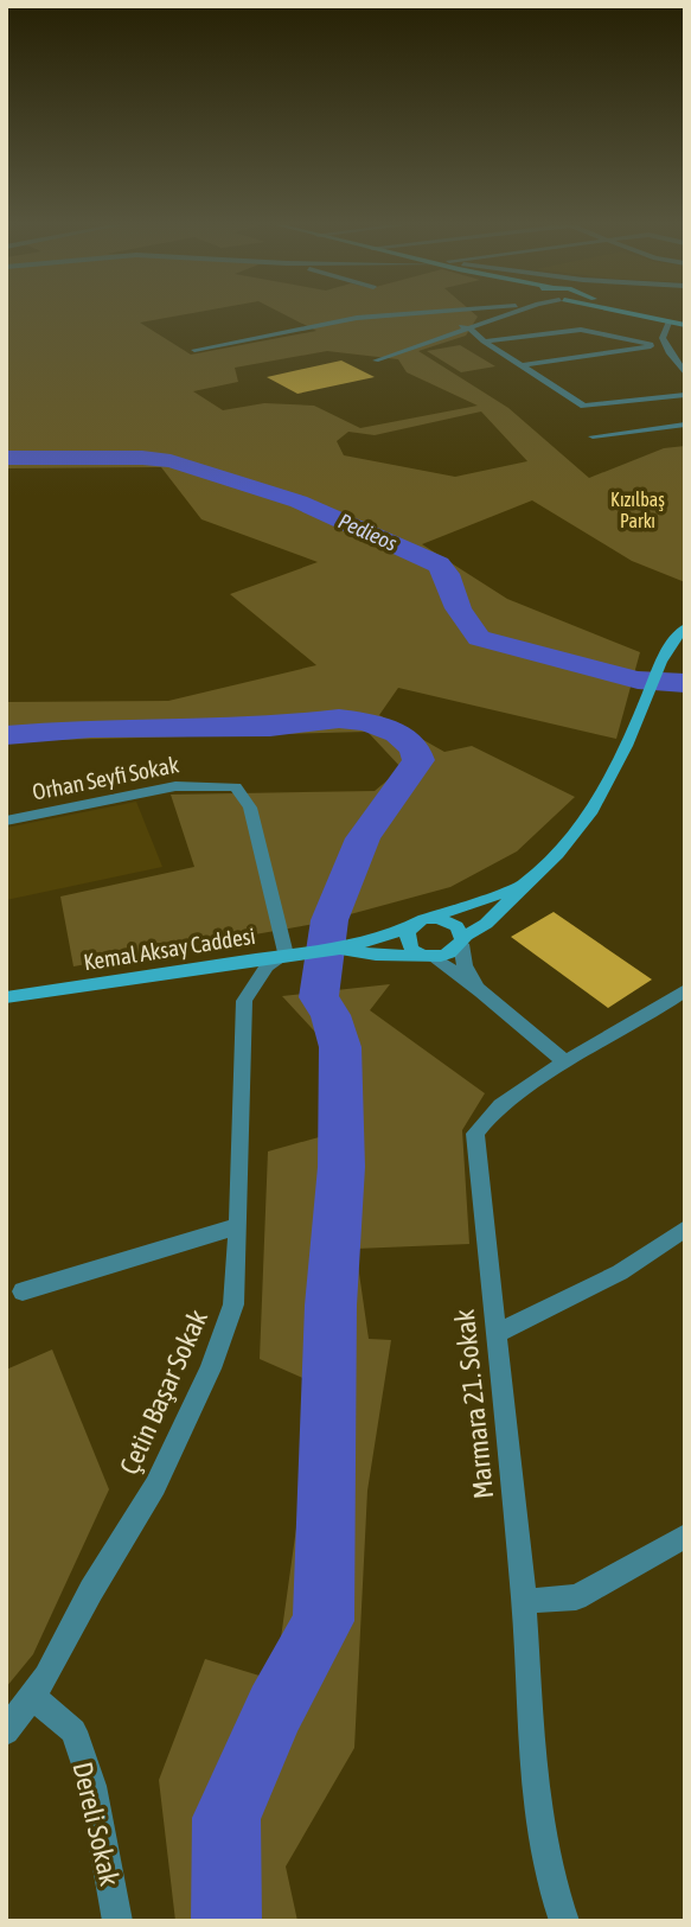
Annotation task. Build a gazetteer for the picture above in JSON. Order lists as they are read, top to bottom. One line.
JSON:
{"streets":{"main road":["Kemal Aksay Caddesi"],"street":["Orhan Seyfi Sokak","Çetin Başar Sokak","Marmara 21. Sokak","Dereli Sokak"]},"crossings":[["Orhan Seyfi Sokak","Kemal Aksay Caddesi"],["Orhan Seyfi Sokak","Çetin Başar Sokak"],["Kemal Aksay Caddesi","Çetin Başar Sokak"],["Çetin Başar Sokak","Dereli Sokak"]],"water":["Pedieos"],"parks":["Kızılbaş Parkı"]}
